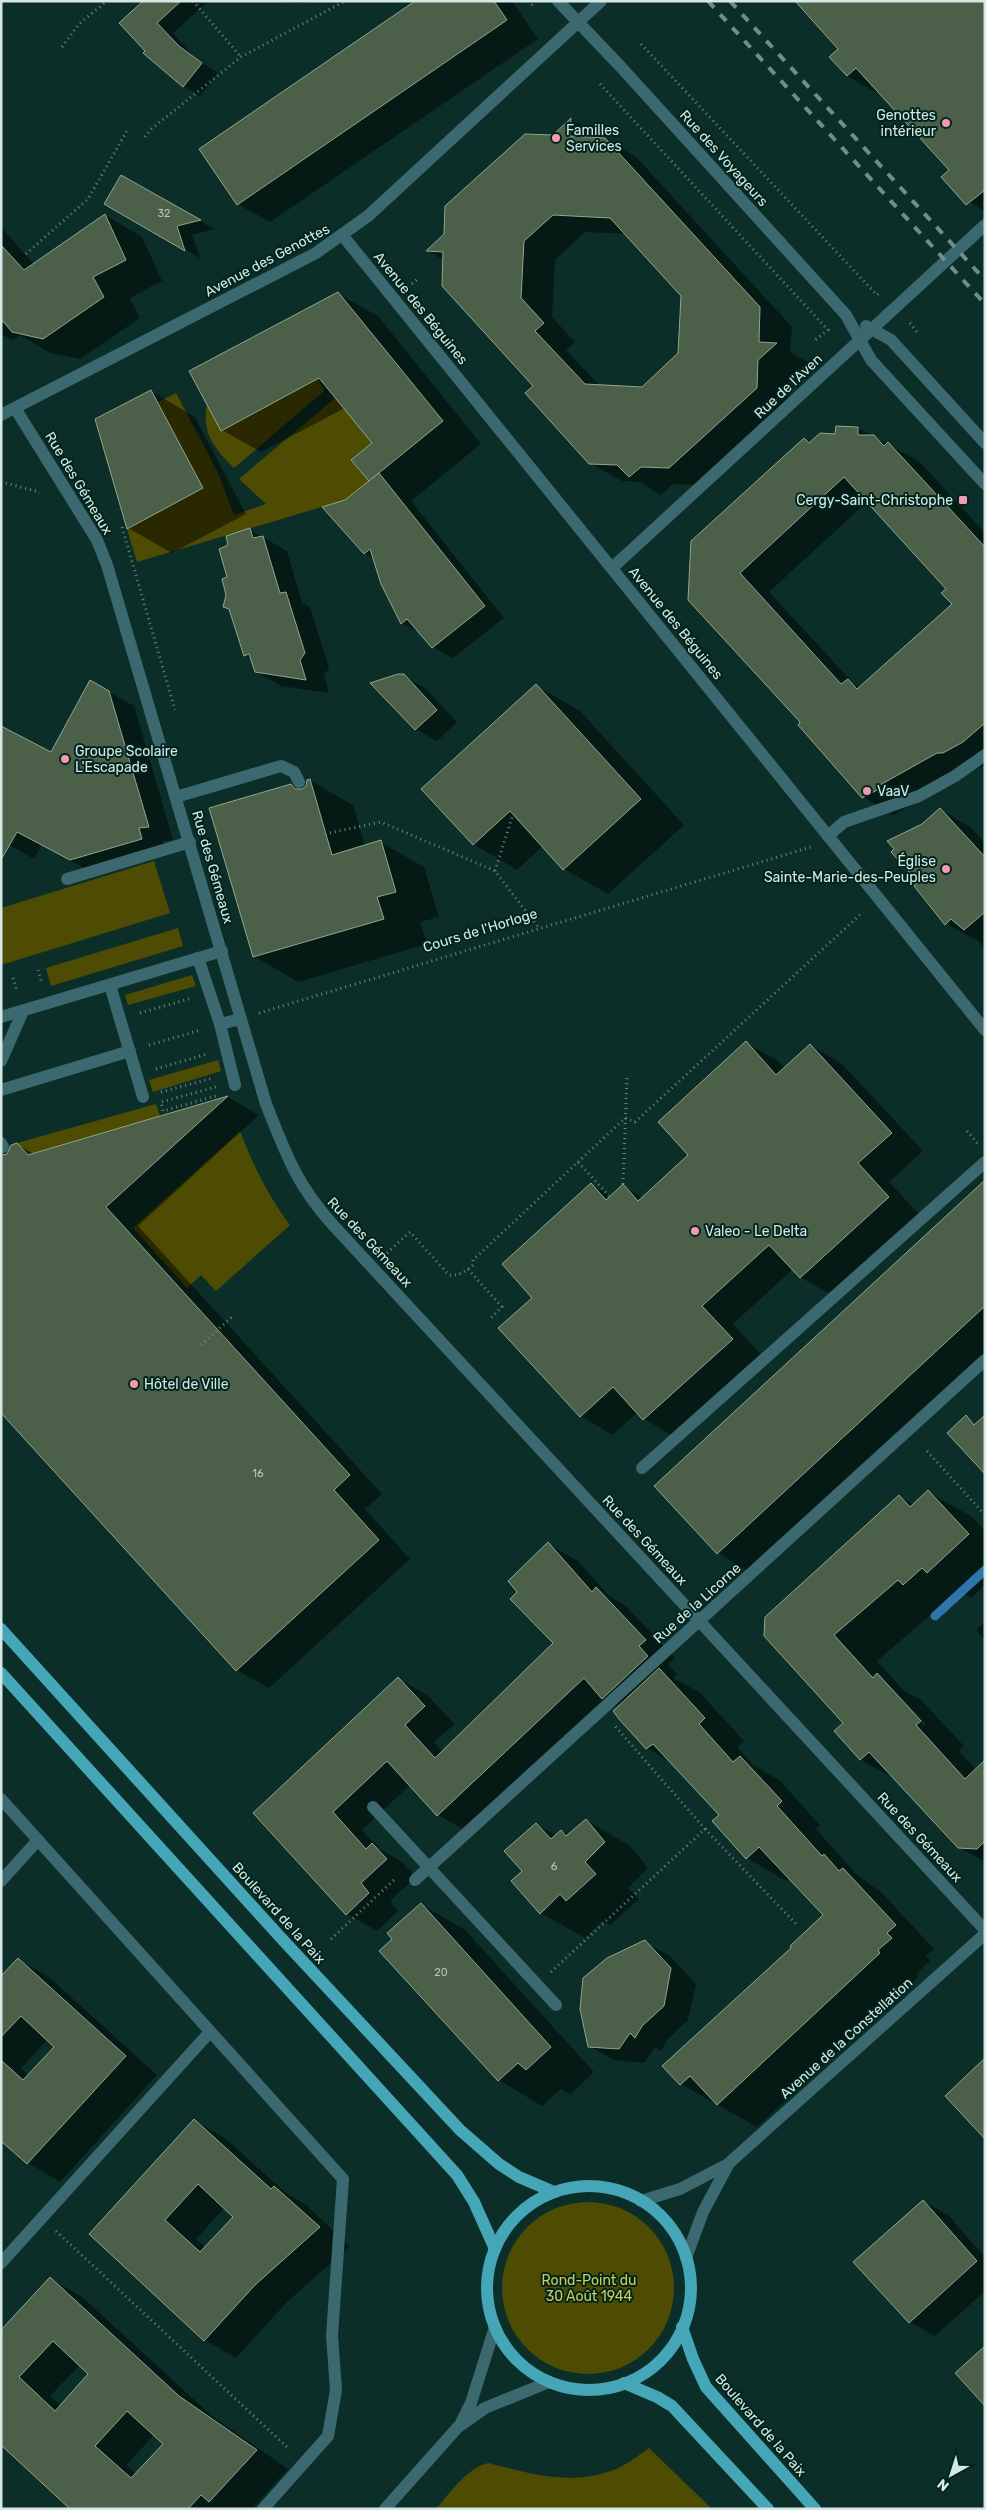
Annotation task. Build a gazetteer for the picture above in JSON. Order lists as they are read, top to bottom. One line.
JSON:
{"streets":{"main road":["Boulevard de la Paix"],"street":["Rue des Voyageurs","Avenue des Genottes","Avenue des Béguines","Rue de l'Aven","Rue des Gémeaux","Rue de la Licorne","Avenue de la Constellation"],"path":["Cours de l'Horloge"]},"crossings":[["Rue des Voyageurs","Avenue des Genottes"],["Rue des Voyageurs","Rue de l'Aven"],["Avenue des Genottes","Avenue des Béguines"],["Avenue des Genottes","Rue des Gémeaux"],["Avenue des Béguines","Rue de l'Aven"],["Rue des Gémeaux","Cours de l'Horloge"],["Rue des Gémeaux","Rue de la Licorne"]],"parks":["Rond-Point du 30 Août 1944"],"places":{"other":["Genottes intérieur","Familles Services","Groupe Scolaire L'Escapade","VaaV","Église Sainte-Marie-des-Peuples","Valeo - Le Delta","Hôtel de Ville"],"transit":["Cergy-Saint-Christophe"]},"house_numbers":["32","16","6","20"],"north":"bottom left"}
